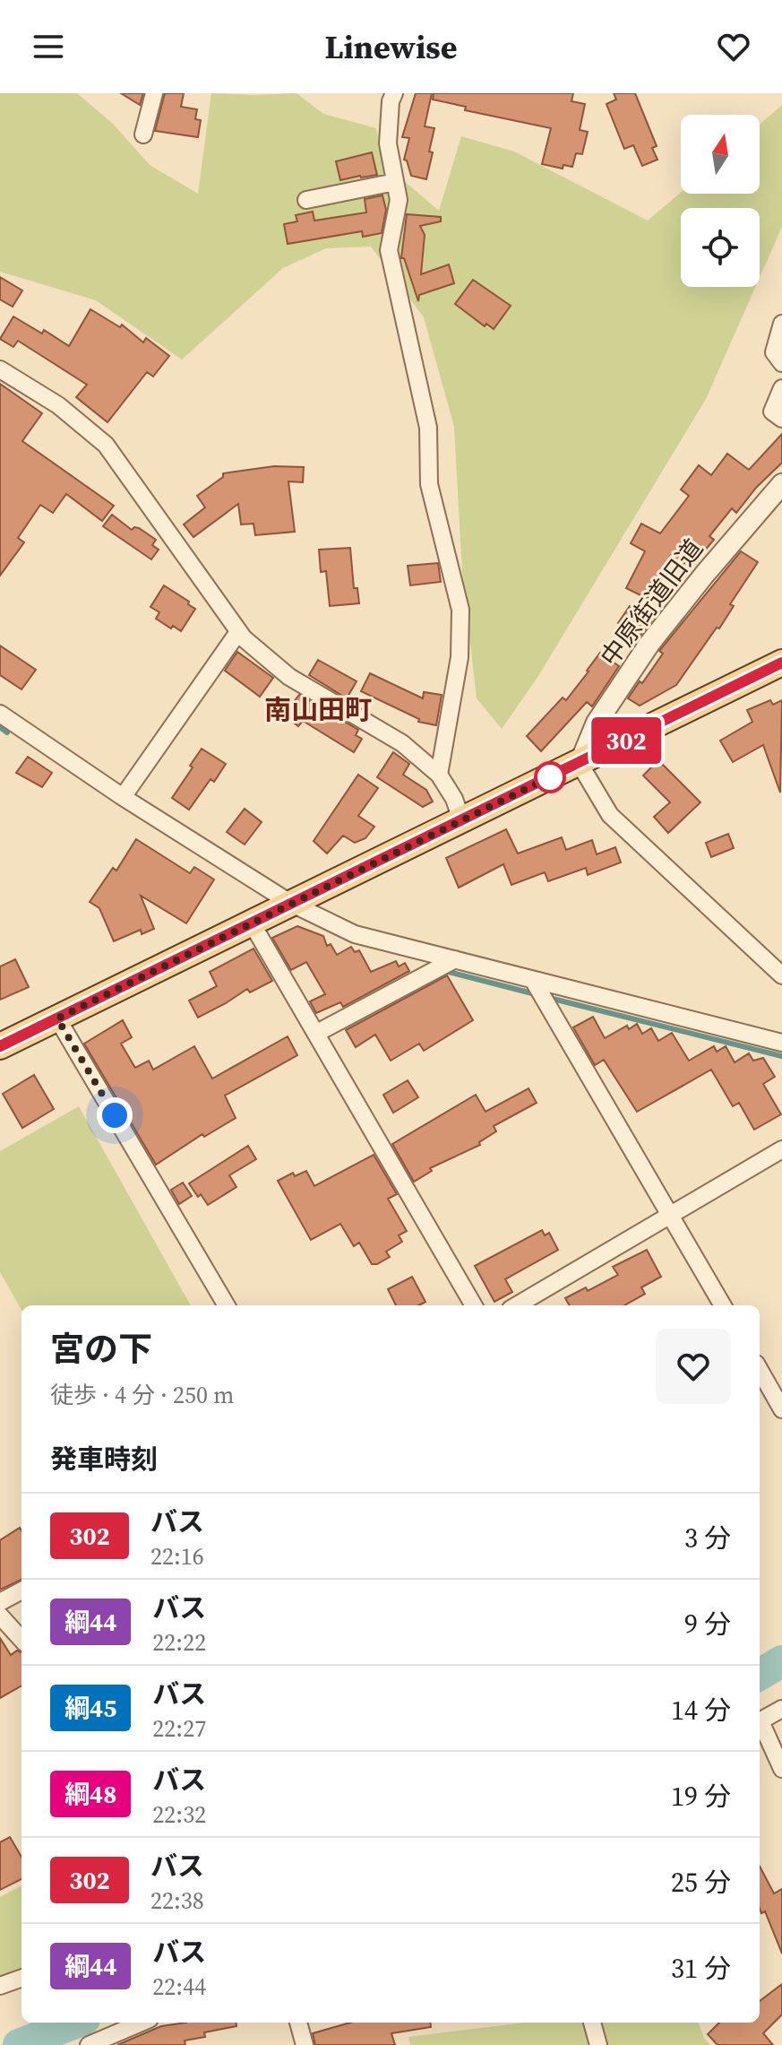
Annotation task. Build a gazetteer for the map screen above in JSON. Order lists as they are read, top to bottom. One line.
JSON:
{"streets":{"street":["中原街道旧道"]},"districts":["南山田町"],"lines":["bus line 302"],"north":"top","page":{"header":"Linewise","on_map":"302","heading":[["宮の下","徒歩 · 4 分 · 250 m"],"発車時刻"],"list":[{"mark":"302","name":"バス","note":"22:16","value":"3 分"},{"mark":"綱44","name":"バス","note":"22:22","value":"9 分"},{"mark":"綱45","name":"バス","note":"22:27","value":"14 分"},{"mark":"綱48","name":"バス","note":"22:32","value":"19 分"},{"mark":"302","name":"バス","note":"22:38","value":"25 分"},{"mark":"綱44","name":"バス","note":"22:44","value":"31 分"}]}}
